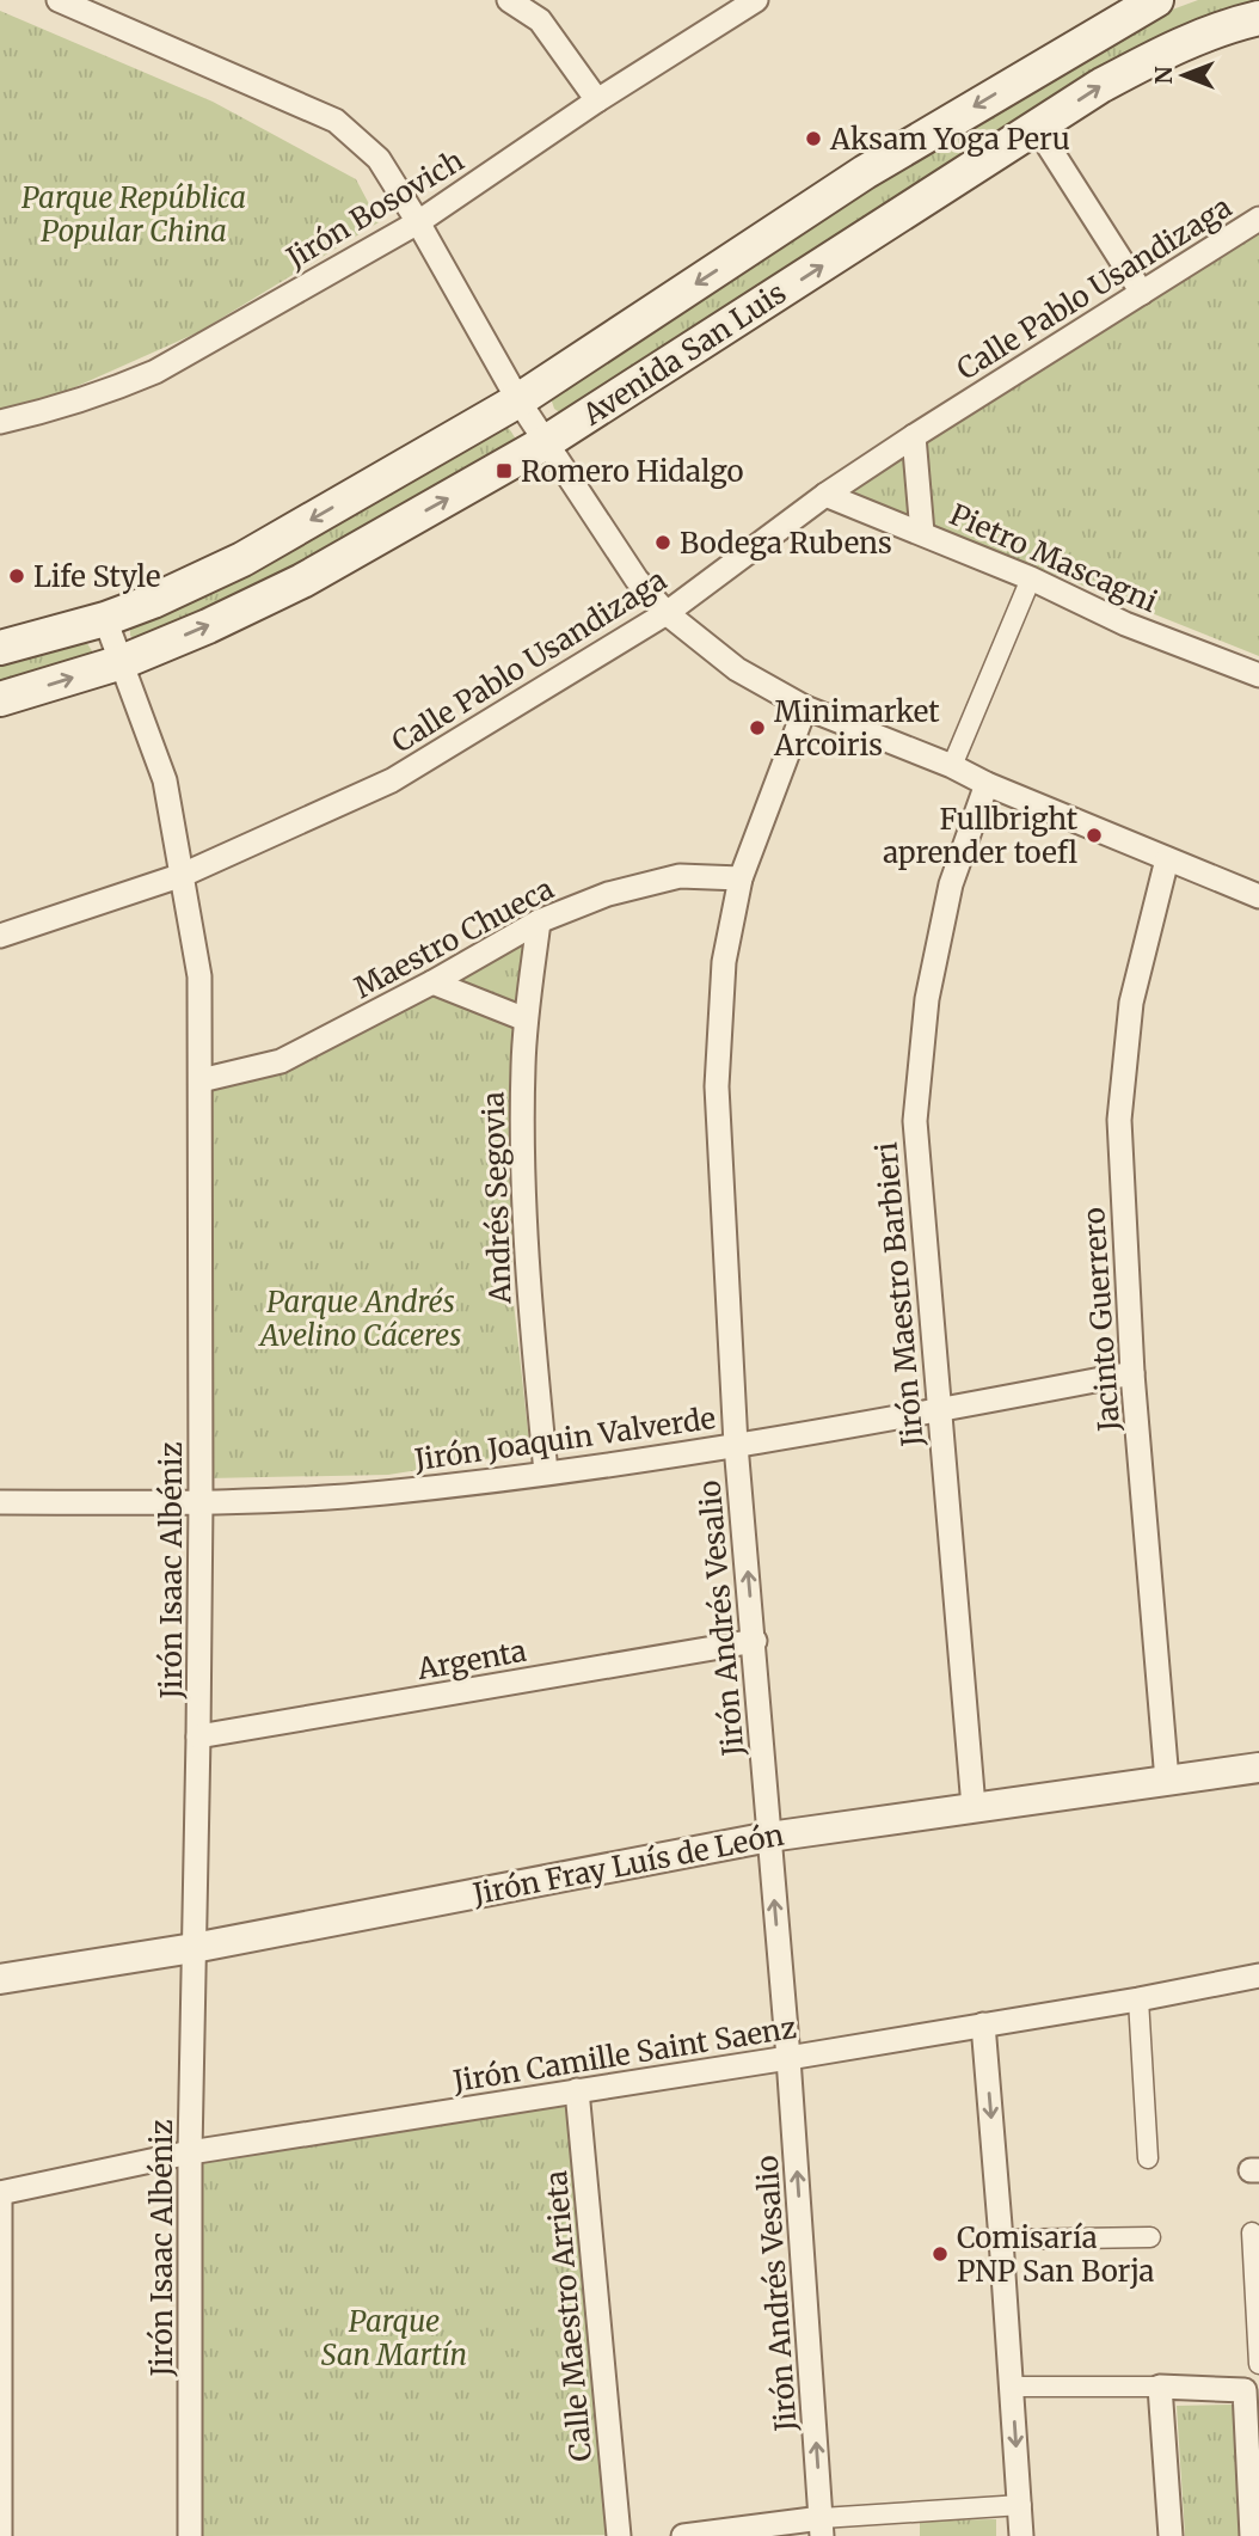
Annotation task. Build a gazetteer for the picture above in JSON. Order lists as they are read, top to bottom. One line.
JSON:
{"streets":{"main road":["Avenida San Luis"],"street":["Jirón Bosovich","Calle Pablo Usandizaga","Pietro Mascagni","Maestro Chueca","Andrés Segovia","Jirón Maestro Barbieri","Jacinto Guerrero","Jirón Joaquin Valverde","Jirón Isaac Albéniz","Jirón Andrés Vesalio","Argenta","Jirón Fray Luís de León","Jirón Camille Saint Saenz","Calle Maestro Arrieta"]},"crossings":[["Calle Pablo Usandizaga","Pietro Mascagni"],["Calle Pablo Usandizaga","Jirón Isaac Albéniz"],["Avenida San Luis","Jirón Isaac Albéniz"],["Maestro Chueca","Andrés Segovia"],["Maestro Chueca","Jirón Isaac Albéniz"],["Maestro Chueca","Jirón Andrés Vesalio"],["Andrés Segovia","Jirón Joaquin Valverde"],["Jirón Maestro Barbieri","Jirón Joaquin Valverde"],["Jirón Maestro Barbieri","Jirón Fray Luís de León"],["Jacinto Guerrero","Jirón Joaquin Valverde"],["Jacinto Guerrero","Jirón Fray Luís de León"],["Jirón Joaquin Valverde","Jirón Isaac Albéniz"],["Jirón Joaquin Valverde","Jirón Andrés Vesalio"],["Jirón Isaac Albéniz","Argenta"],["Jirón Isaac Albéniz","Jirón Fray Luís de León"],["Jirón Isaac Albéniz","Jirón Camille Saint Saenz"],["Jirón Andrés Vesalio","Argenta"],["Jirón Andrés Vesalio","Jirón Fray Luís de León"],["Jirón Andrés Vesalio","Jirón Camille Saint Saenz"],["Jirón Camille Saint Saenz","Calle Maestro Arrieta"]],"parks":["Parque República Popular China","Parque Andrés Avelino Cáceres","Parque San Martín"],"places":{"other":["Aksam Yoga Peru","Bodega Rubens","Life Style","Minimarket Arcoiris","Fullbright aprender toefl","Comisaría PNP San Borja"],"transit":["Romero Hidalgo"]},"north":"left"}
